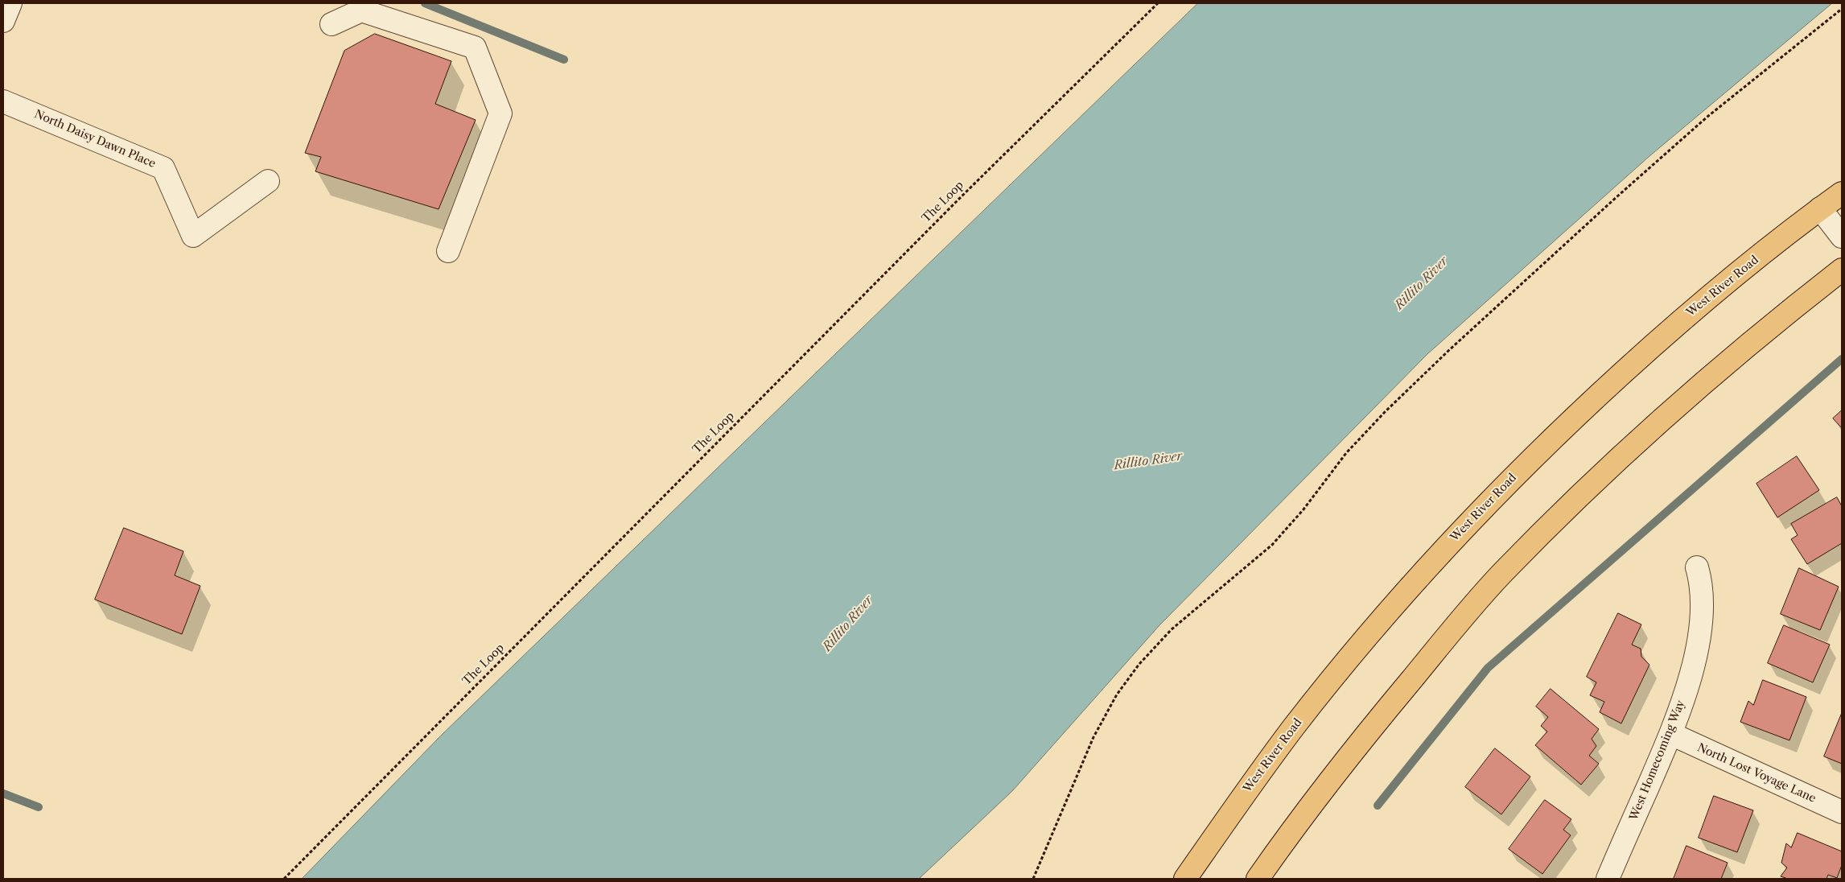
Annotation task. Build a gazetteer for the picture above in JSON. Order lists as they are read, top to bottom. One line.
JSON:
{"streets":{"main road":["West River Road"],"street":["North Daisy Dawn Place","West Homecoming Way","North Lost Voyage Lane"],"path":["The Loop"]},"crossings":[["West Homecoming Way","North Lost Voyage Lane"]],"water":["Rillito River"]}
